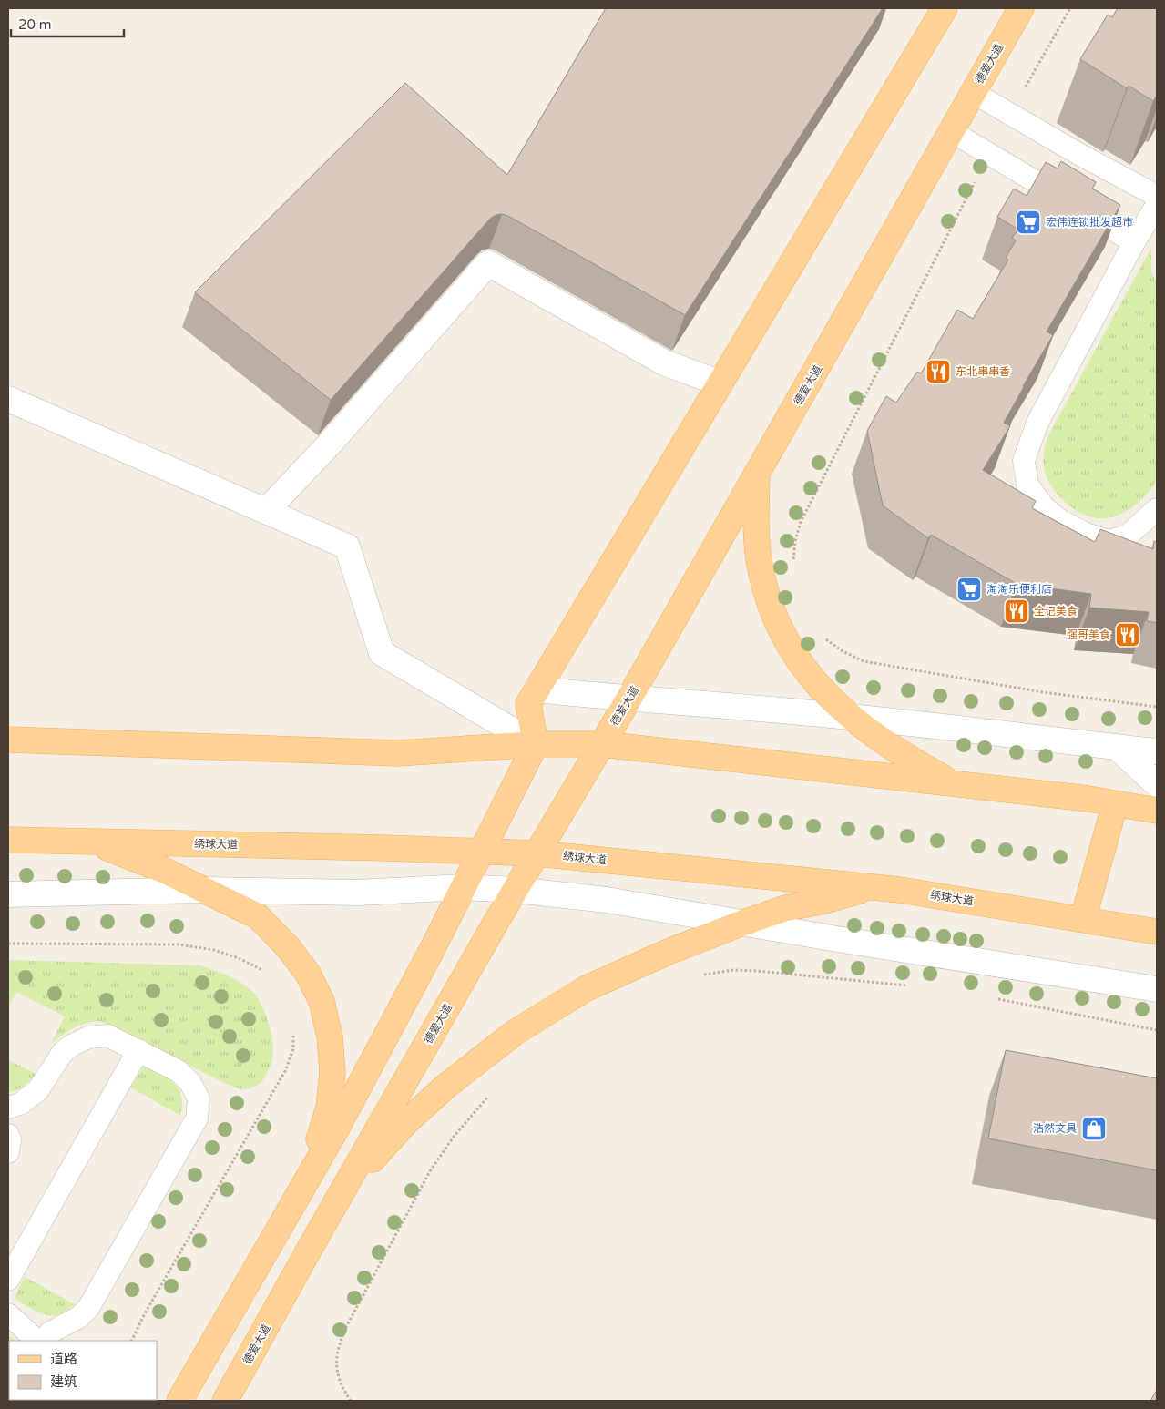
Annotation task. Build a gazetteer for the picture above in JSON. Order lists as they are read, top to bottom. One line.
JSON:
{"streets":{"main road":["德爱大道","绣球大道"]},"crossings":[["德爱大道","绣球大道"]],"places":{"supermarket":["宏伟连锁批发超市","淘淘乐便利店"],"restaurant":["东北串串香","全记美食","强哥美食"],"shop":["浩然文具"]},"legend":["道路","建筑"],"scale_bar":"20 m"}
